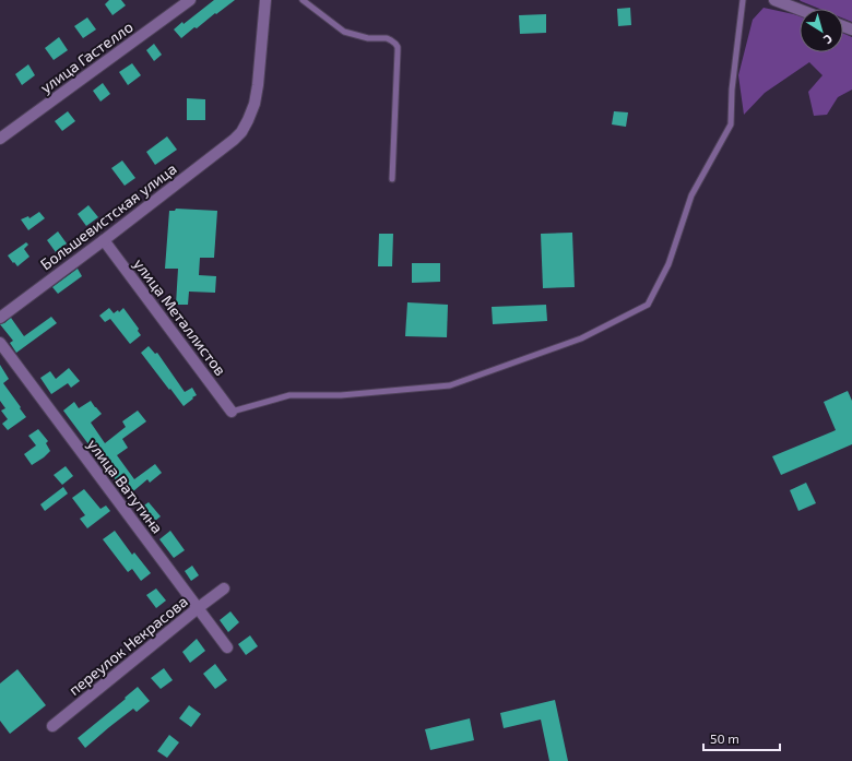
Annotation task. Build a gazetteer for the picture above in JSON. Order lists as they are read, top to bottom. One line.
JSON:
{"streets":{"street":["улица Гастелло","Большевистская улица","улица Металлистов","улица Ватутина","переулок Некрасова"]},"crossings":[["Большевистская улица","улица Металлистов"],["улица Ватутина","переулок Некрасова"]],"scale_bar":"50 m","north":"bottom right"}
